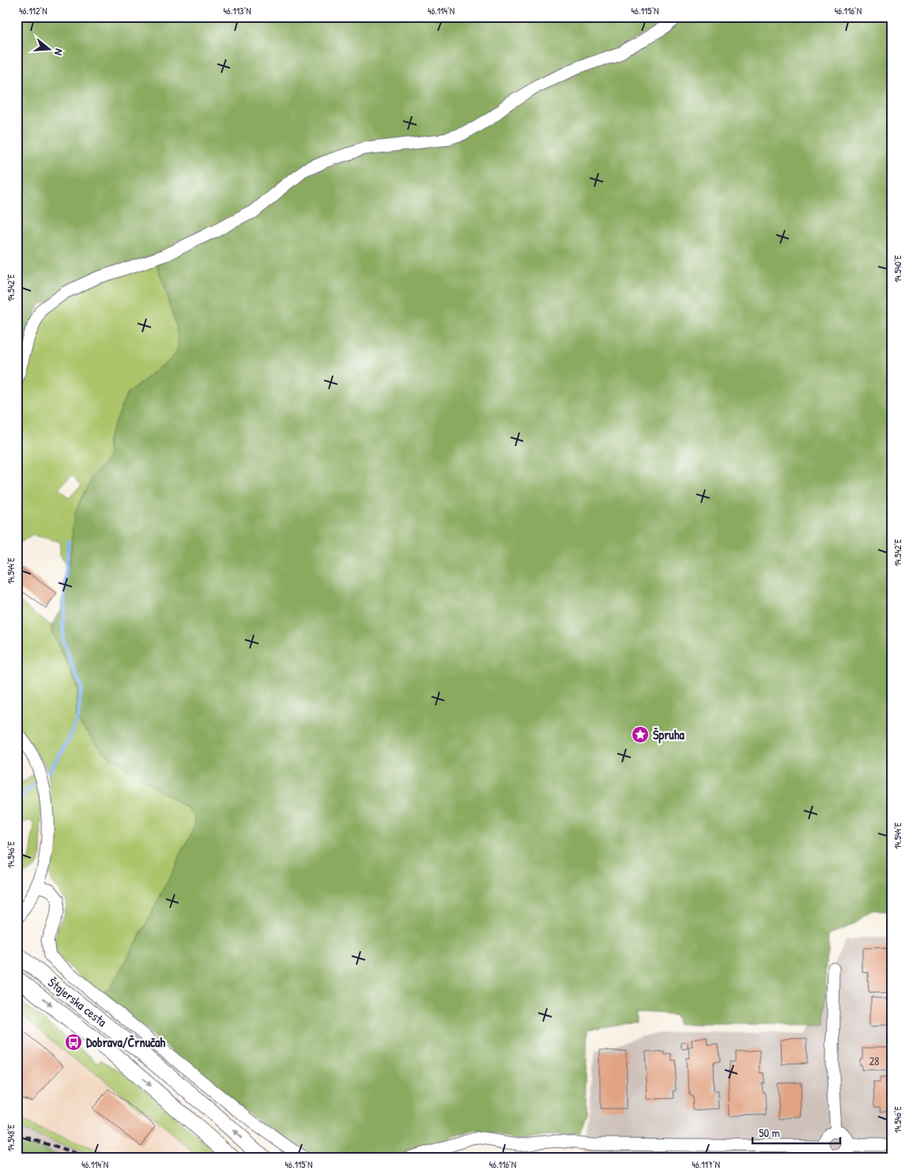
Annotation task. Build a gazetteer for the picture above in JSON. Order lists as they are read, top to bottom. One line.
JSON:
{"streets":{"main road":["Štajerska cesta"]},"places":{"place":["Špruha"],"bus stop":["Dobrava/Črnučah"]},"house_numbers":["28"],"scale_bar":"50 m","north":"right","coordinates":["46.112°N","46.113°N","46.114°N","46.115°N","46.116°N","14.540°E","14.542°E","14.544°E","14.546°E","14.548°E","46.117°N"]}
